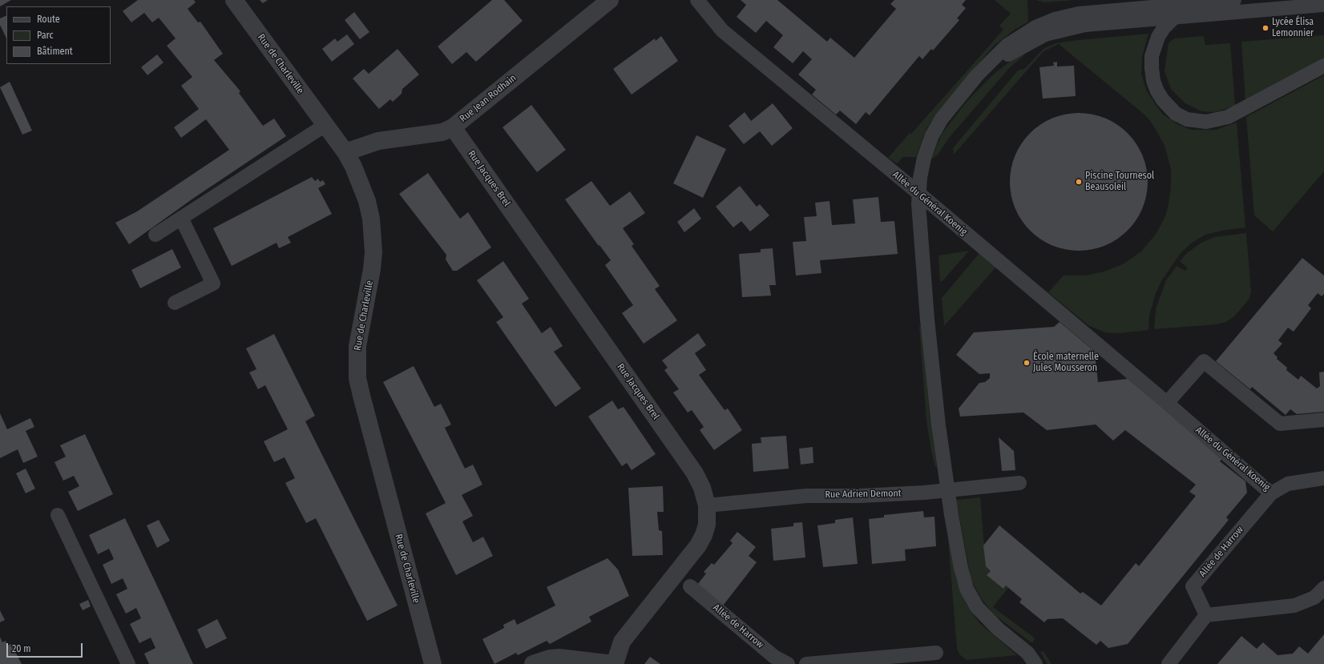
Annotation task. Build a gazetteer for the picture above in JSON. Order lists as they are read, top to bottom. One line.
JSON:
{"streets":{"street":["Rue de Charleville","Rue Jean Rodhain","Rue Jacques Brel"],"lane":["Allée du Général Koenig","Rue Adrien Demont","Allée de Harrow"]},"crossings":[["Rue de Charleville","Rue Jean Rodhain"],["Rue Jean Rodhain","Rue Jacques Brel"],["Rue Jacques Brel","Rue Adrien Demont"],["Allée du Général Koenig","Allée de Harrow"]],"places":["Lycée Élisa Lemonnier","Piscine Tournesol Beausoleil","École maternelle Jules Mousseron"],"legend":["Route","Parc","Bâtiment"],"scale_bar":"20 m"}
